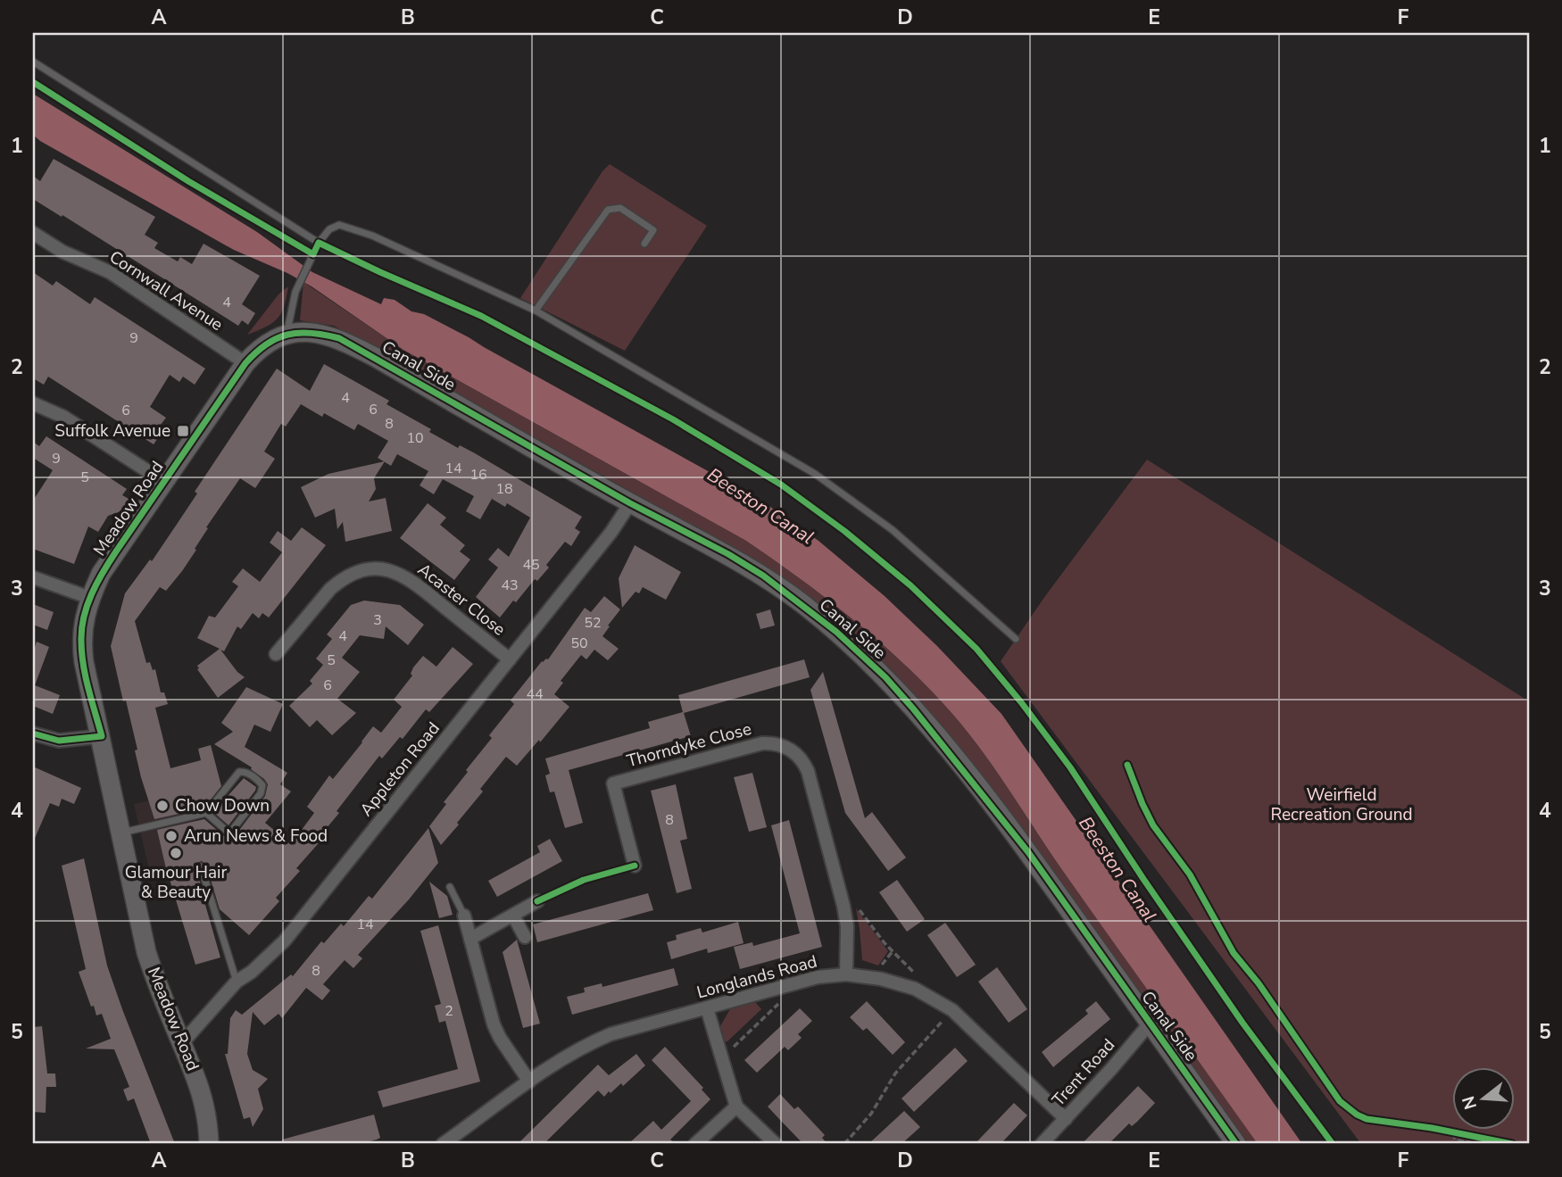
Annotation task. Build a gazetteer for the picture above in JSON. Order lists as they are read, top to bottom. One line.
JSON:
{"streets":{"street":["Cornwall Avenue","Canal Side","Meadow Road","Acaster Close","Thorndyke Close","Appleton Road","Longlands Road","Trent Road"]},"crossings":[["Cornwall Avenue","Meadow Road"],["Canal Side","Meadow Road"],["Canal Side","Appleton Road"],["Canal Side","Trent Road"],["Meadow Road","Appleton Road"],["Acaster Close","Appleton Road"],["Thorndyke Close","Longlands Road"],["Longlands Road","Trent Road"]],"water":["Beeston Canal"],"parks":["Weirfield Recreation Ground"],"places":{"transit":["Suffolk Avenue"],"other":["Chow Down","Arun News & Food","Glamour Hair & Beauty"]},"house_numbers":["4","9","4","6","6","8","10","9","14","16","5","18","45","43","3","52","4","50","5","6","44","8","14","8","2"],"north":"left","grid":{"columns":["A","B","C","D","E","F"],"rows":["1","2","3","4","5"]}}
